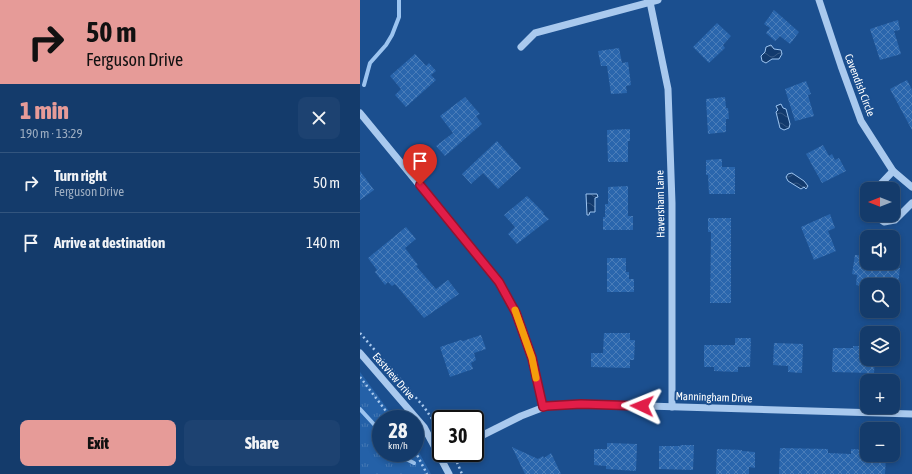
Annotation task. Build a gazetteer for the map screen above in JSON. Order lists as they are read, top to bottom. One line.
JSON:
{"streets":{"street":["Cavendish Circle","Haversham Lane","Eastview Drive","Manningham Drive"]},"crossings":[["Haversham Lane","Manningham Drive"]],"north":"left","page":{"turn":["50 m","Ferguson Drive"],"heading":["1 min","190 m · 13:29"],"list":[{"name":"Turn right","note":"Ferguson Drive","value":"50 m"},{"name":"Arrive at destination","value":"140 m"}],"map_buttons":["+","−"],"speed":"28 km/h","limit":"30","buttons":["Exit","Share"]}}
